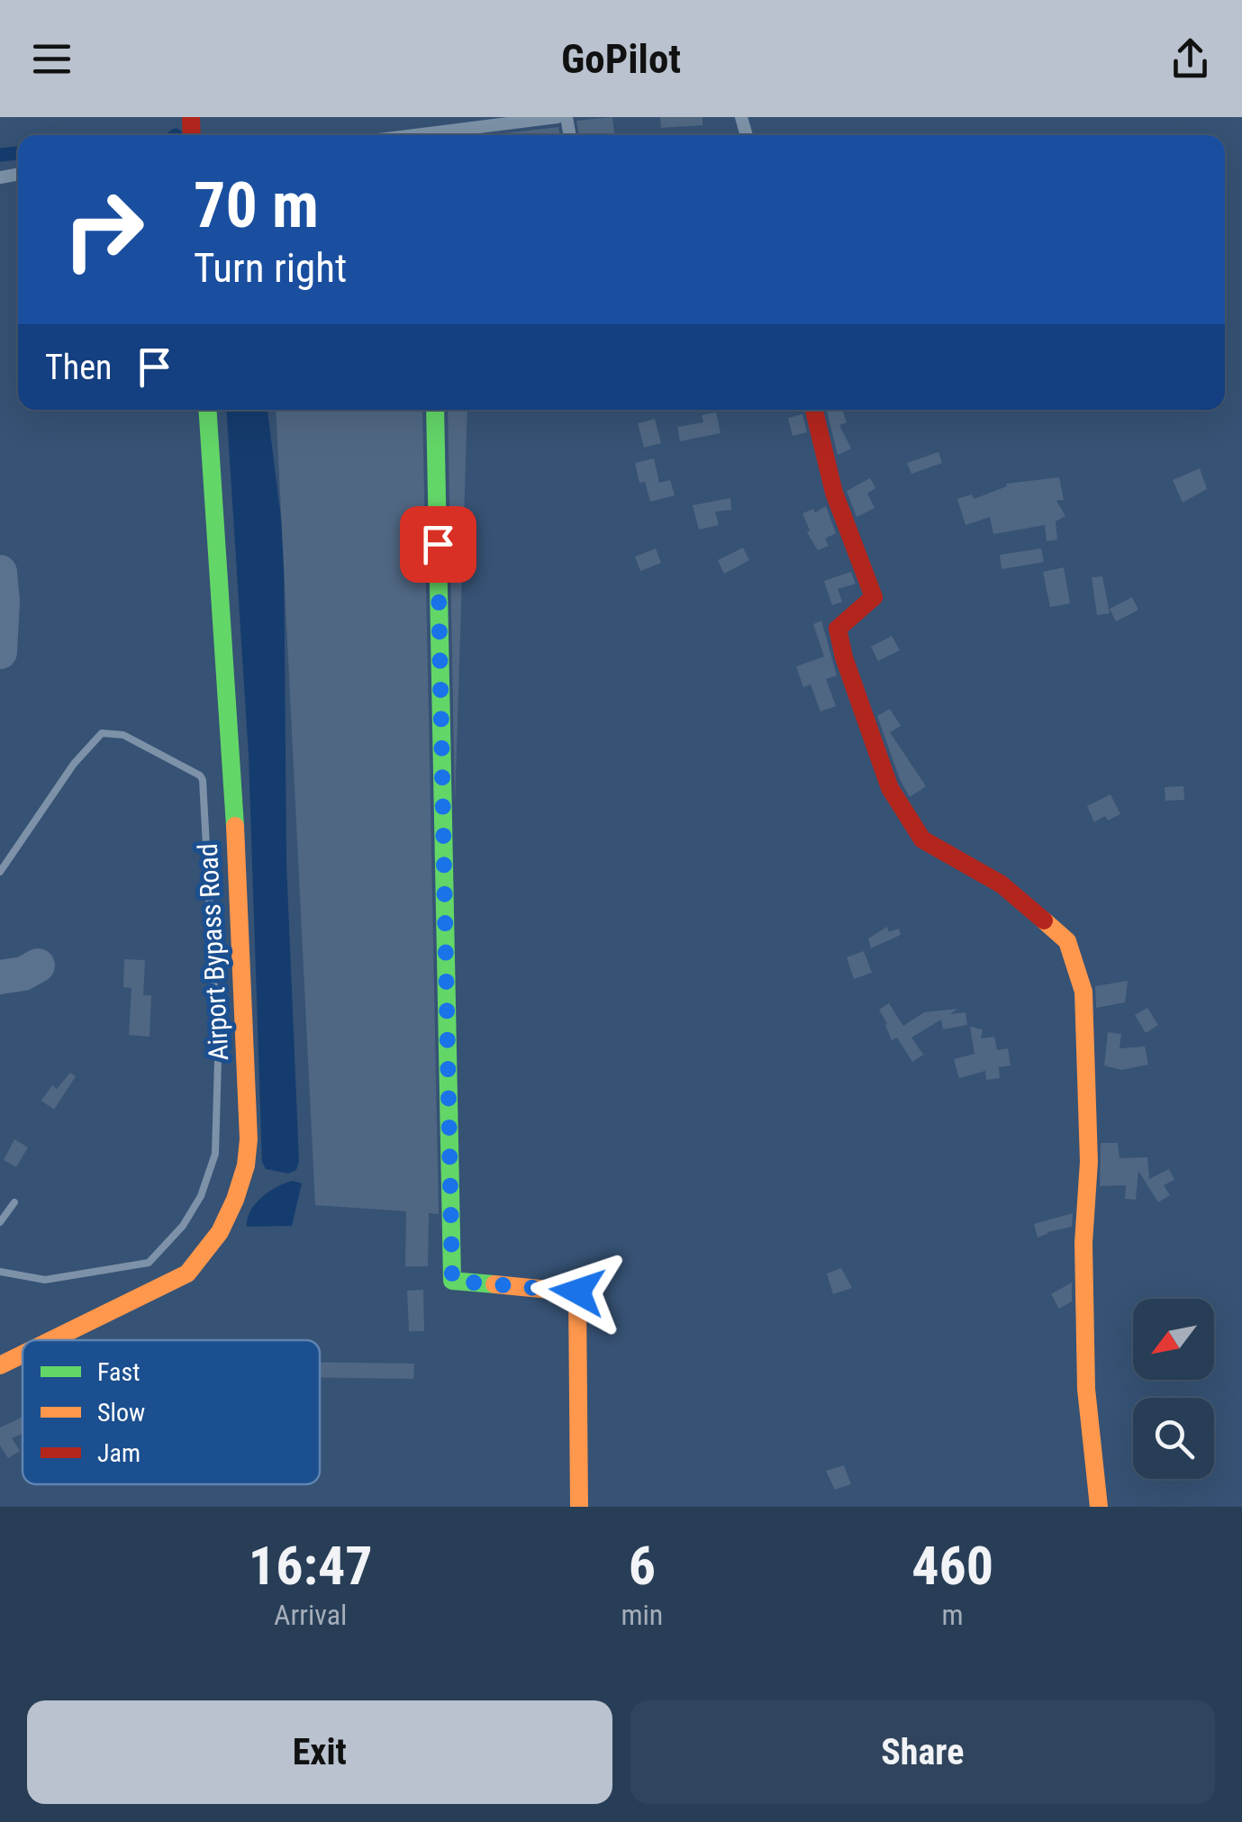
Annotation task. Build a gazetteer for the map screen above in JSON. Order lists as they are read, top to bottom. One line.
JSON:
{"streets":{"street":["Airport Bypass Road"]},"legend":["Fast","Slow","Jam"],"north":"bottom left","page":{"header":"GoPilot","turn":["70 m","Turn right"],"then":"Then","eta":["16:47","Arrival","6","min","460","m"],"buttons":["Exit","Share"]}}
